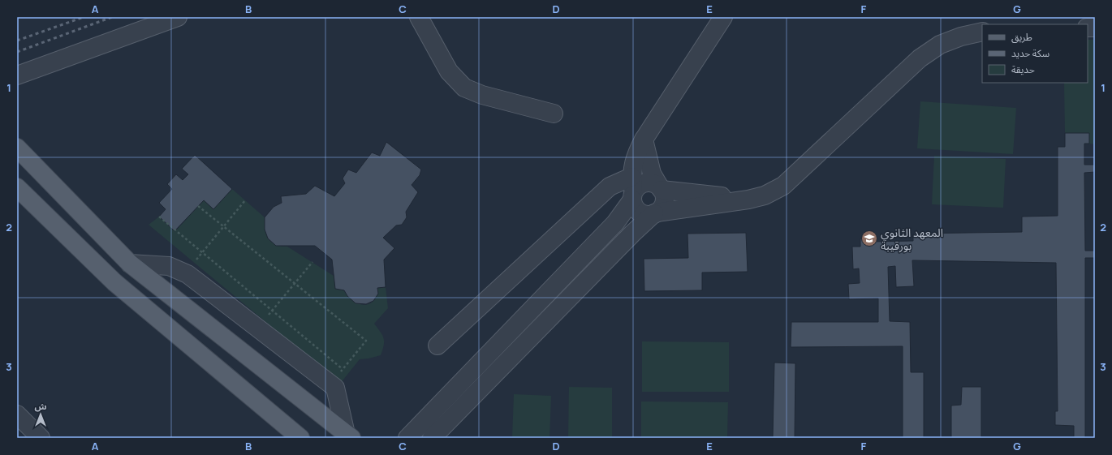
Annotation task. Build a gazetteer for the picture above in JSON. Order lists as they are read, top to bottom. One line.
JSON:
{"places":{"school or university":["المعهد الثانوي بورقيبة"]},"legend":["طريق","سكة حديد","حديقة"],"north":"top","grid":{"columns":["A","B","C","D","E","F","G"],"rows":["1","2","3"]}}
